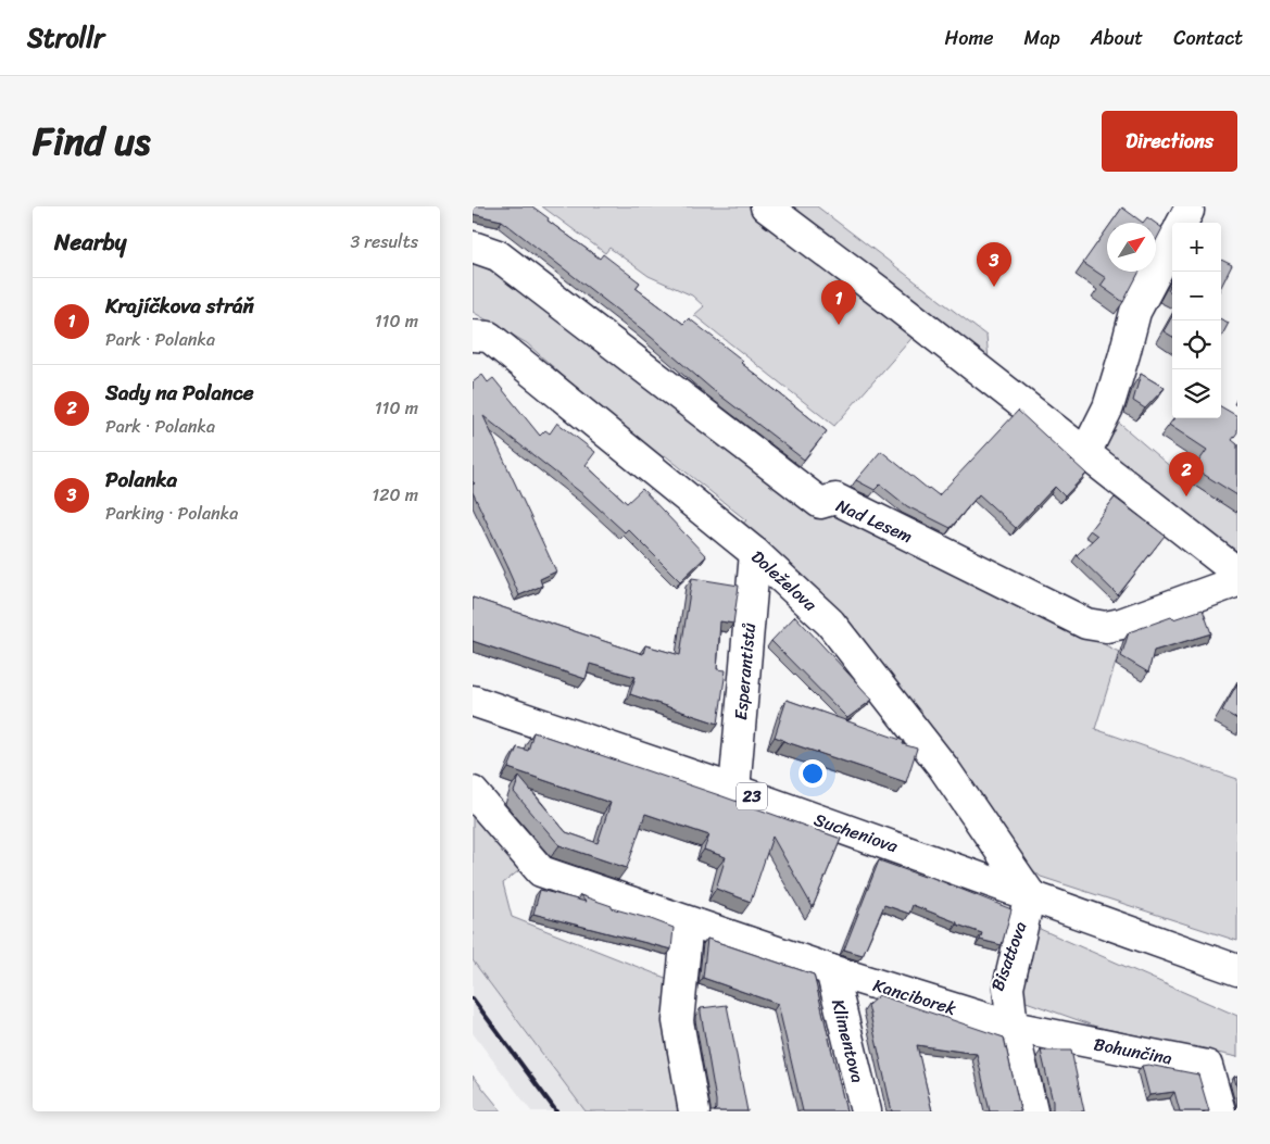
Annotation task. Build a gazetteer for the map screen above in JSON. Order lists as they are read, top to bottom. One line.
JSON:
{"streets":{"street":["Nad Lesem","Doleželova","Esperantistů","23","Sucheniova","Kanciborek","Klimentova","Bohunčina"]},"crossings":[["Doleželova","Esperantistů"],["Doleželova","Sucheniova"],["Esperantistů","Sucheniova"],["Kanciborek","Klimentova"],["Kanciborek","Bohunčina"]],"north":"top right","page":{"header":"Strollr","nav":["Home","Map","About","Contact"],"title":"Find us","buttons":"Directions","heading":["Nearby","3 results"],"map_buttons":["+","−"],"pins":["3","1","2"],"list":[{"mark":"1","name":"Krajíčkova stráň","note":"Park · Polanka","value":"110 m"},{"mark":"2","name":"Sady na Polance","note":"Park · Polanka","value":"110 m"},{"mark":"3","name":"Polanka","note":"Parking · Polanka","value":"120 m"}]}}
